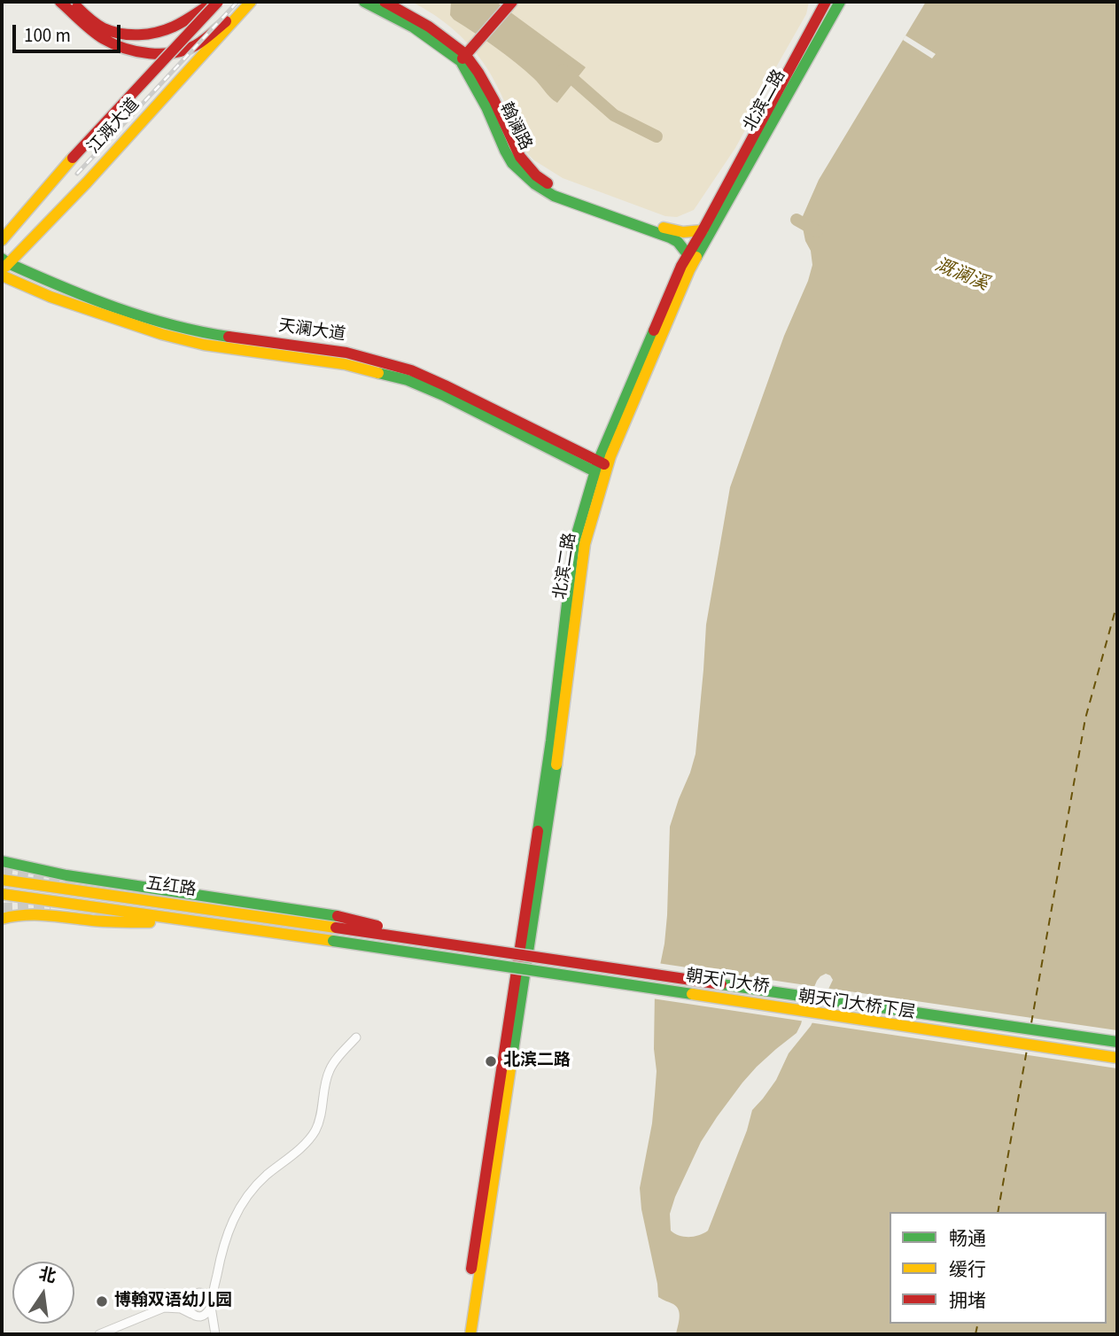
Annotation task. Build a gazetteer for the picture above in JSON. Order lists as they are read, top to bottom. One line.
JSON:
{"streets":{"main road":["北滨二路","江溉大道","翰澜路","天澜大道","五红路","朝天门大桥","朝天门大桥下层"]},"crossings":[["北滨二路","翰澜路"],["北滨二路","天澜大道"],["江溉大道","天澜大道"],["五红路","朝天门大桥"],["五红路","朝天门大桥下层"],["朝天门大桥","朝天门大桥下层"]],"water":["溉澜溪"],"places":["北滨二路","博翰双语幼儿园"],"legend":["畅通","缓行","拥堵"],"scale_bar":"100 m","north":"top"}
